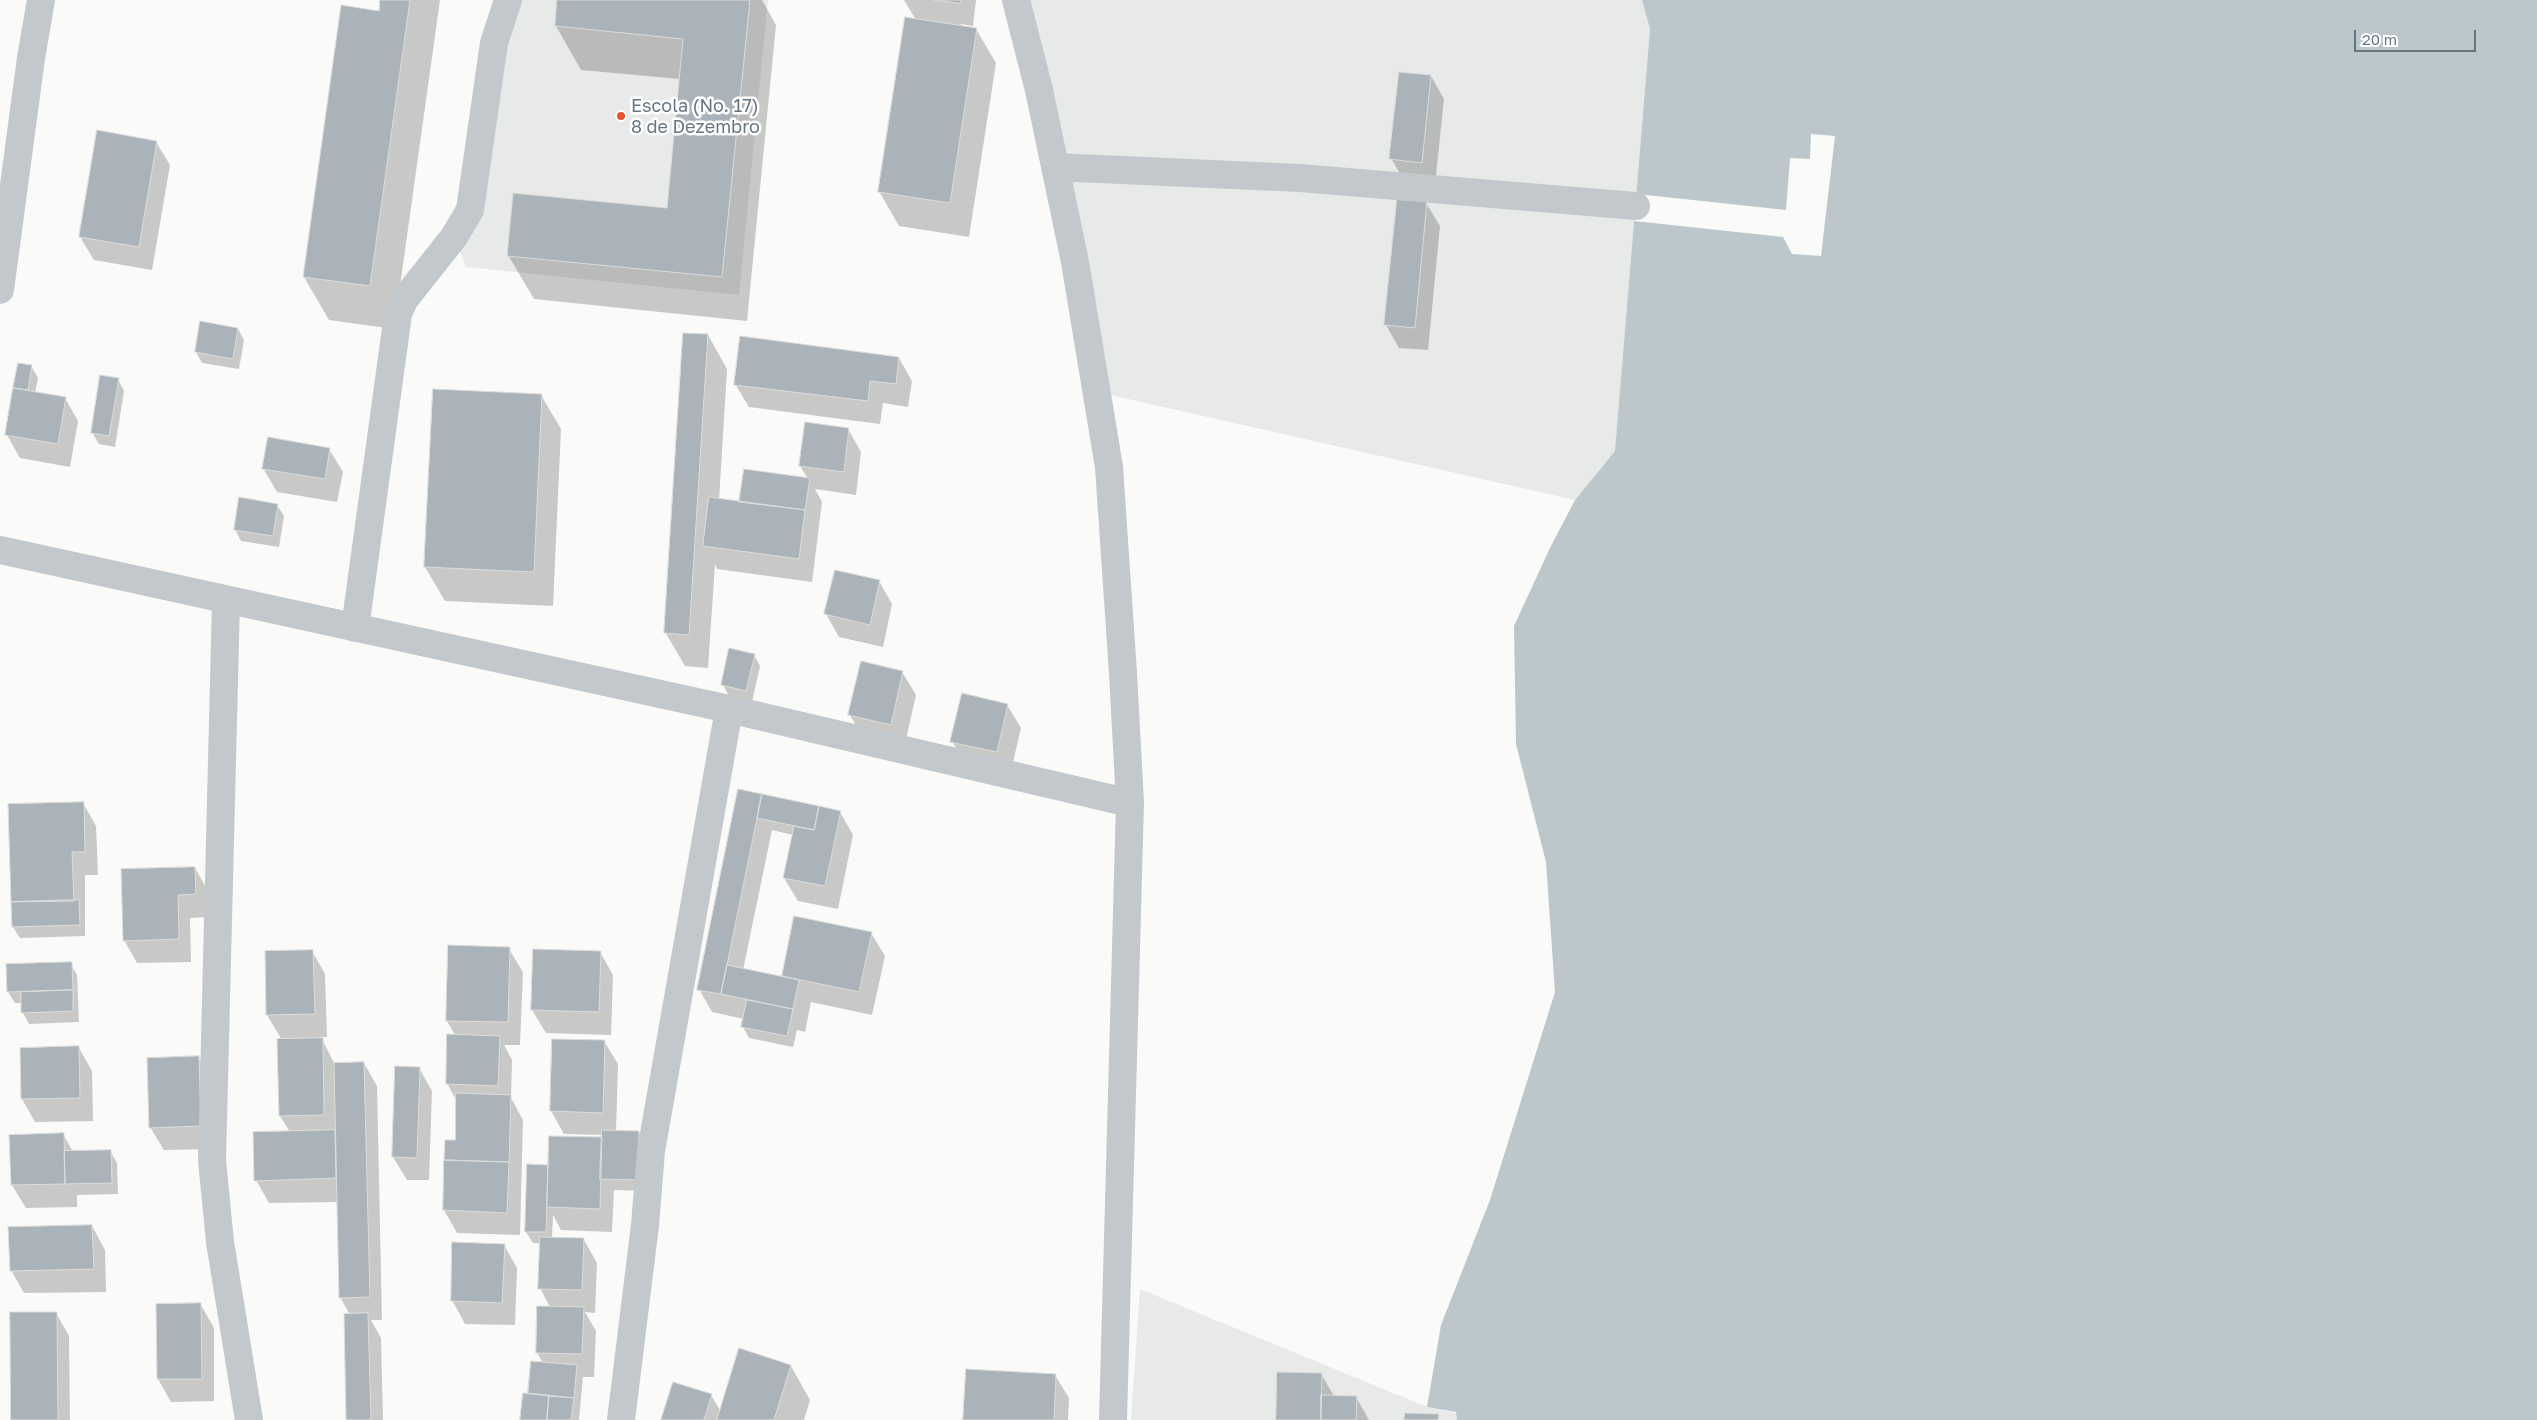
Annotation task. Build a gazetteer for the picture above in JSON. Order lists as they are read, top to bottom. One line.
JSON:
{"places":["Escola (No. 17) 8 de Dezembro"],"scale_bar":"20 m"}
